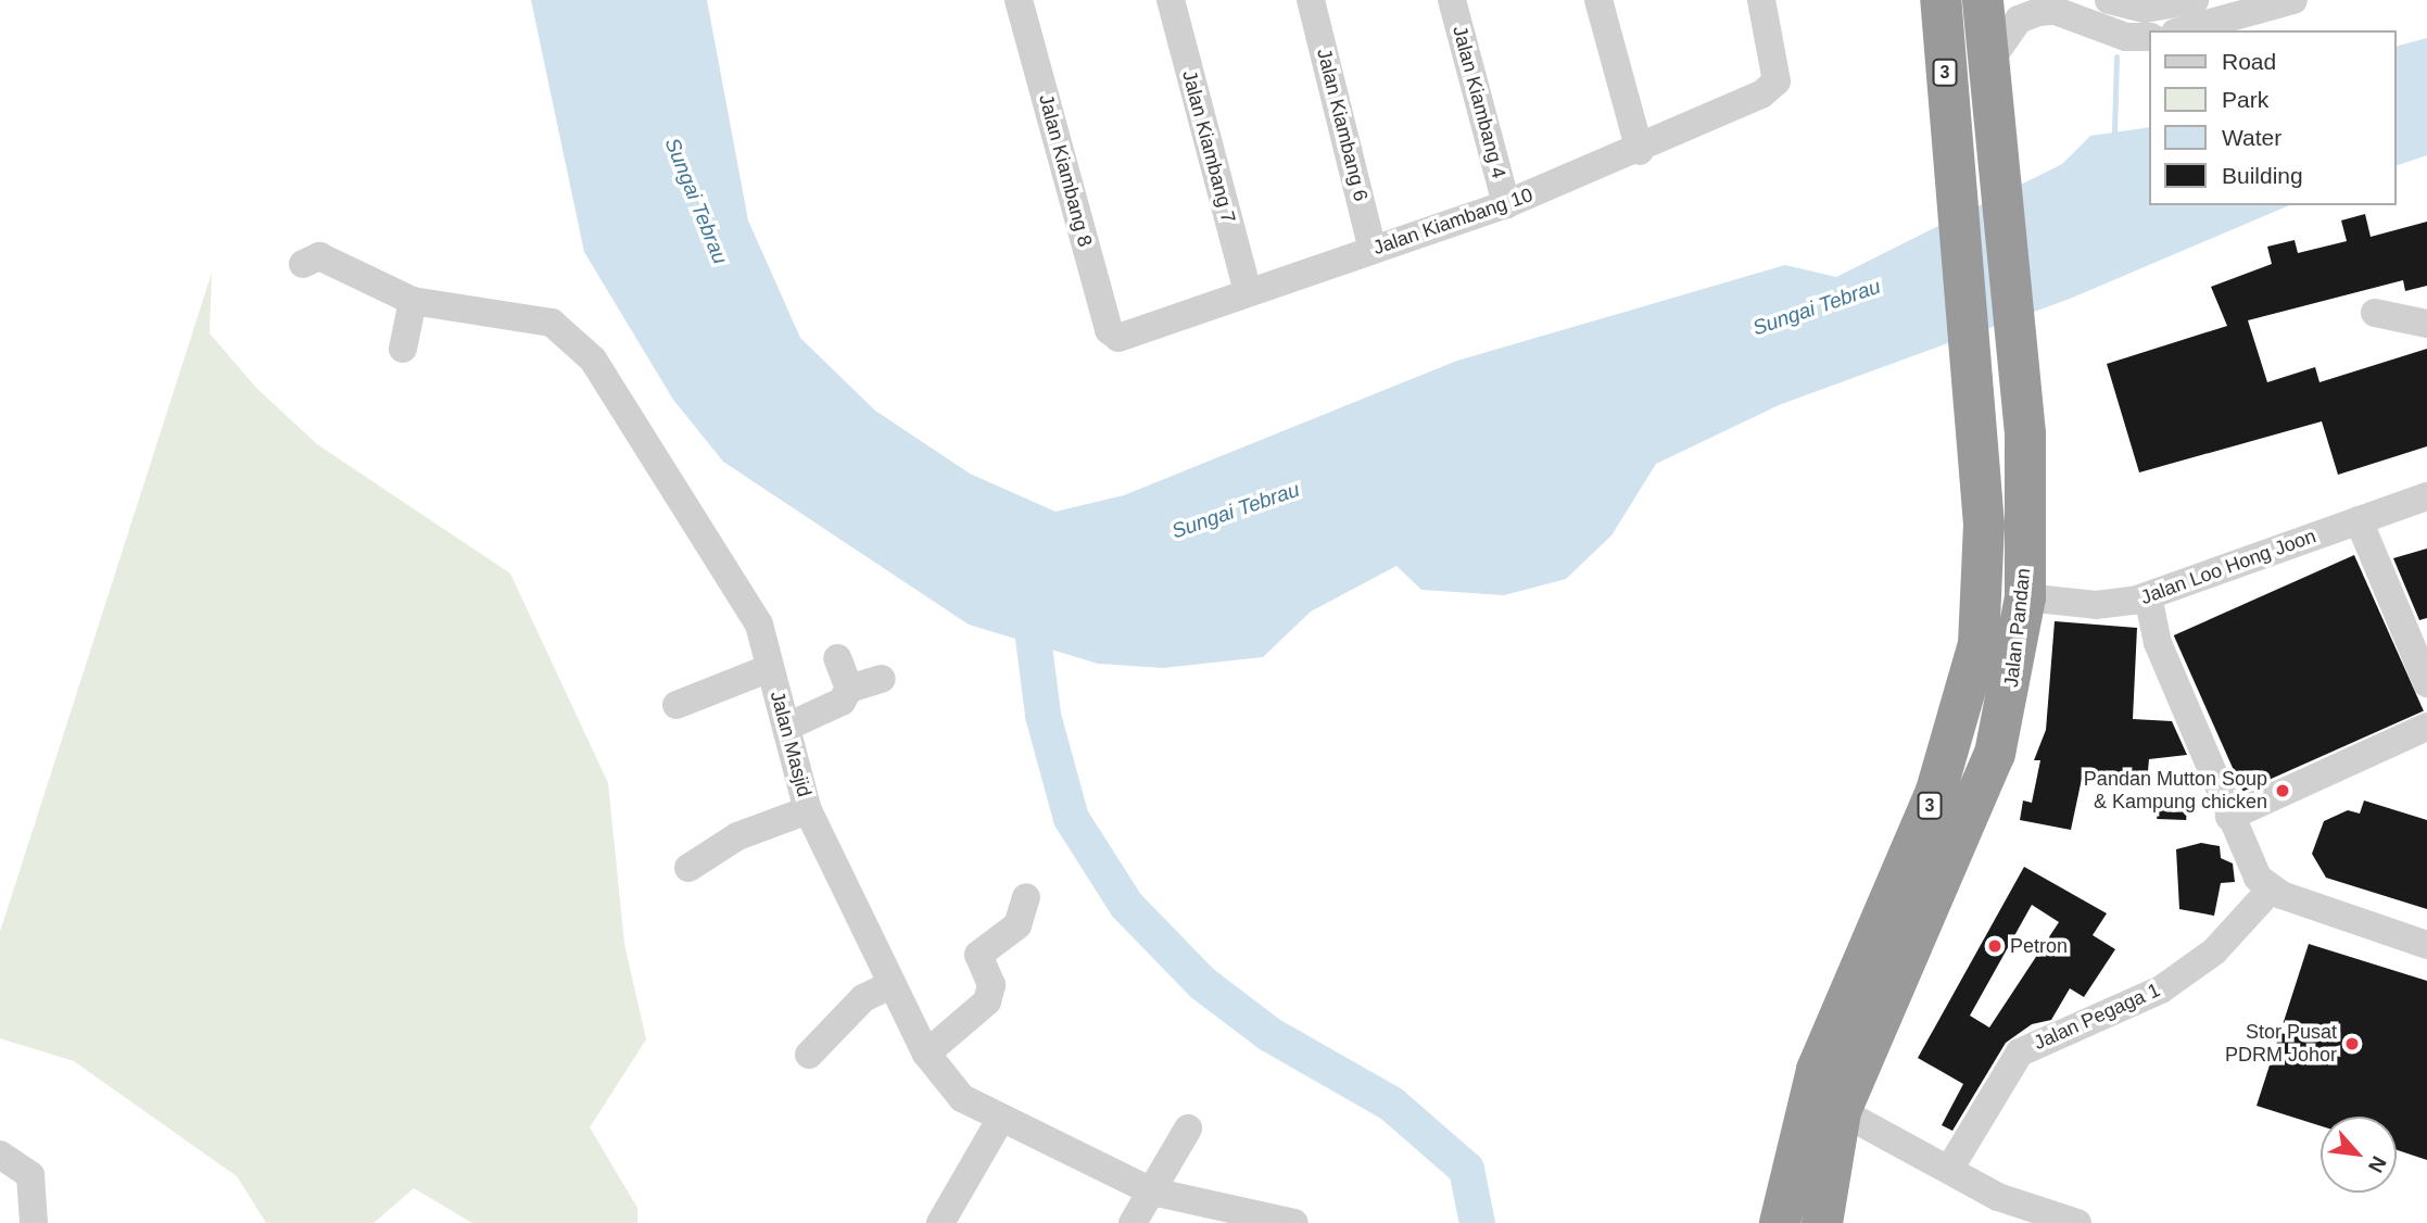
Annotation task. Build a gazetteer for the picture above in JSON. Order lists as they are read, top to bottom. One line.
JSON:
{"streets":{"highway":["3","Jalan Pandan"],"street":["Jalan Kiambang 4","Jalan Kiambang 6","Jalan Kiambang 7","Jalan Kiambang 8","Jalan Kiambang 10","Jalan Loo Hong Joon","Jalan Masjid","Jalan Pegaga 1"]},"crossings":[["Jalan Kiambang 4","Jalan Kiambang 10"],["Jalan Kiambang 6","Jalan Kiambang 10"],["Jalan Kiambang 7","Jalan Kiambang 10"],["Jalan Kiambang 8","Jalan Kiambang 10"],["Jalan Loo Hong Joon","Jalan Pandan"]],"water":["Sungai Tebrau"],"places":["Pandan Mutton Soup & Kampung chicken","Petron","Stor Pusat PDRM Johor"],"legend":["Road","Park","Water","Building"],"north":"bottom right"}
